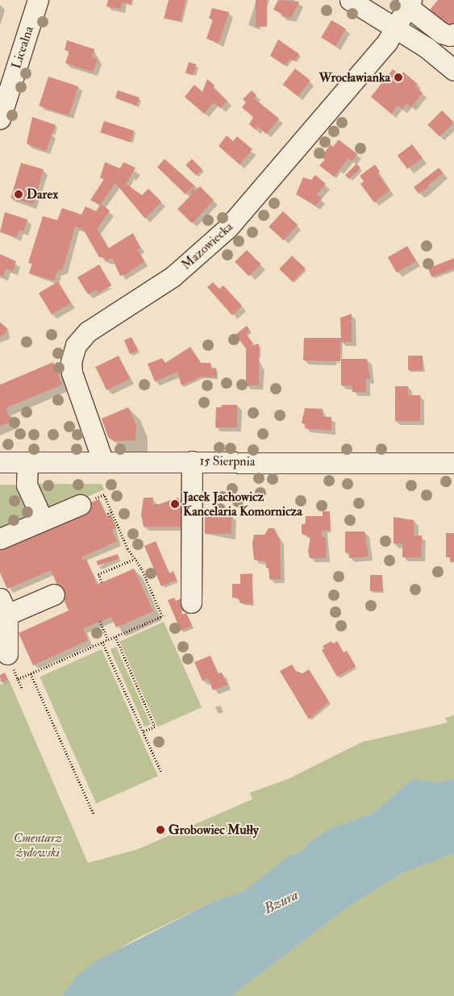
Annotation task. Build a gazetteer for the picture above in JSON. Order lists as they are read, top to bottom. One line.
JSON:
{"streets":{"street":["Licealna","Mazowiecka","15 Sierpnia"]},"crossings":[["Mazowiecka","15 Sierpnia"]],"water":["Bzura"],"parks":["Cmentarz żydowski"],"places":["Wrocławianka","Darex","Jacek Jachowicz Kancelaria Komornicza","Grobowiec Mułły"]}
